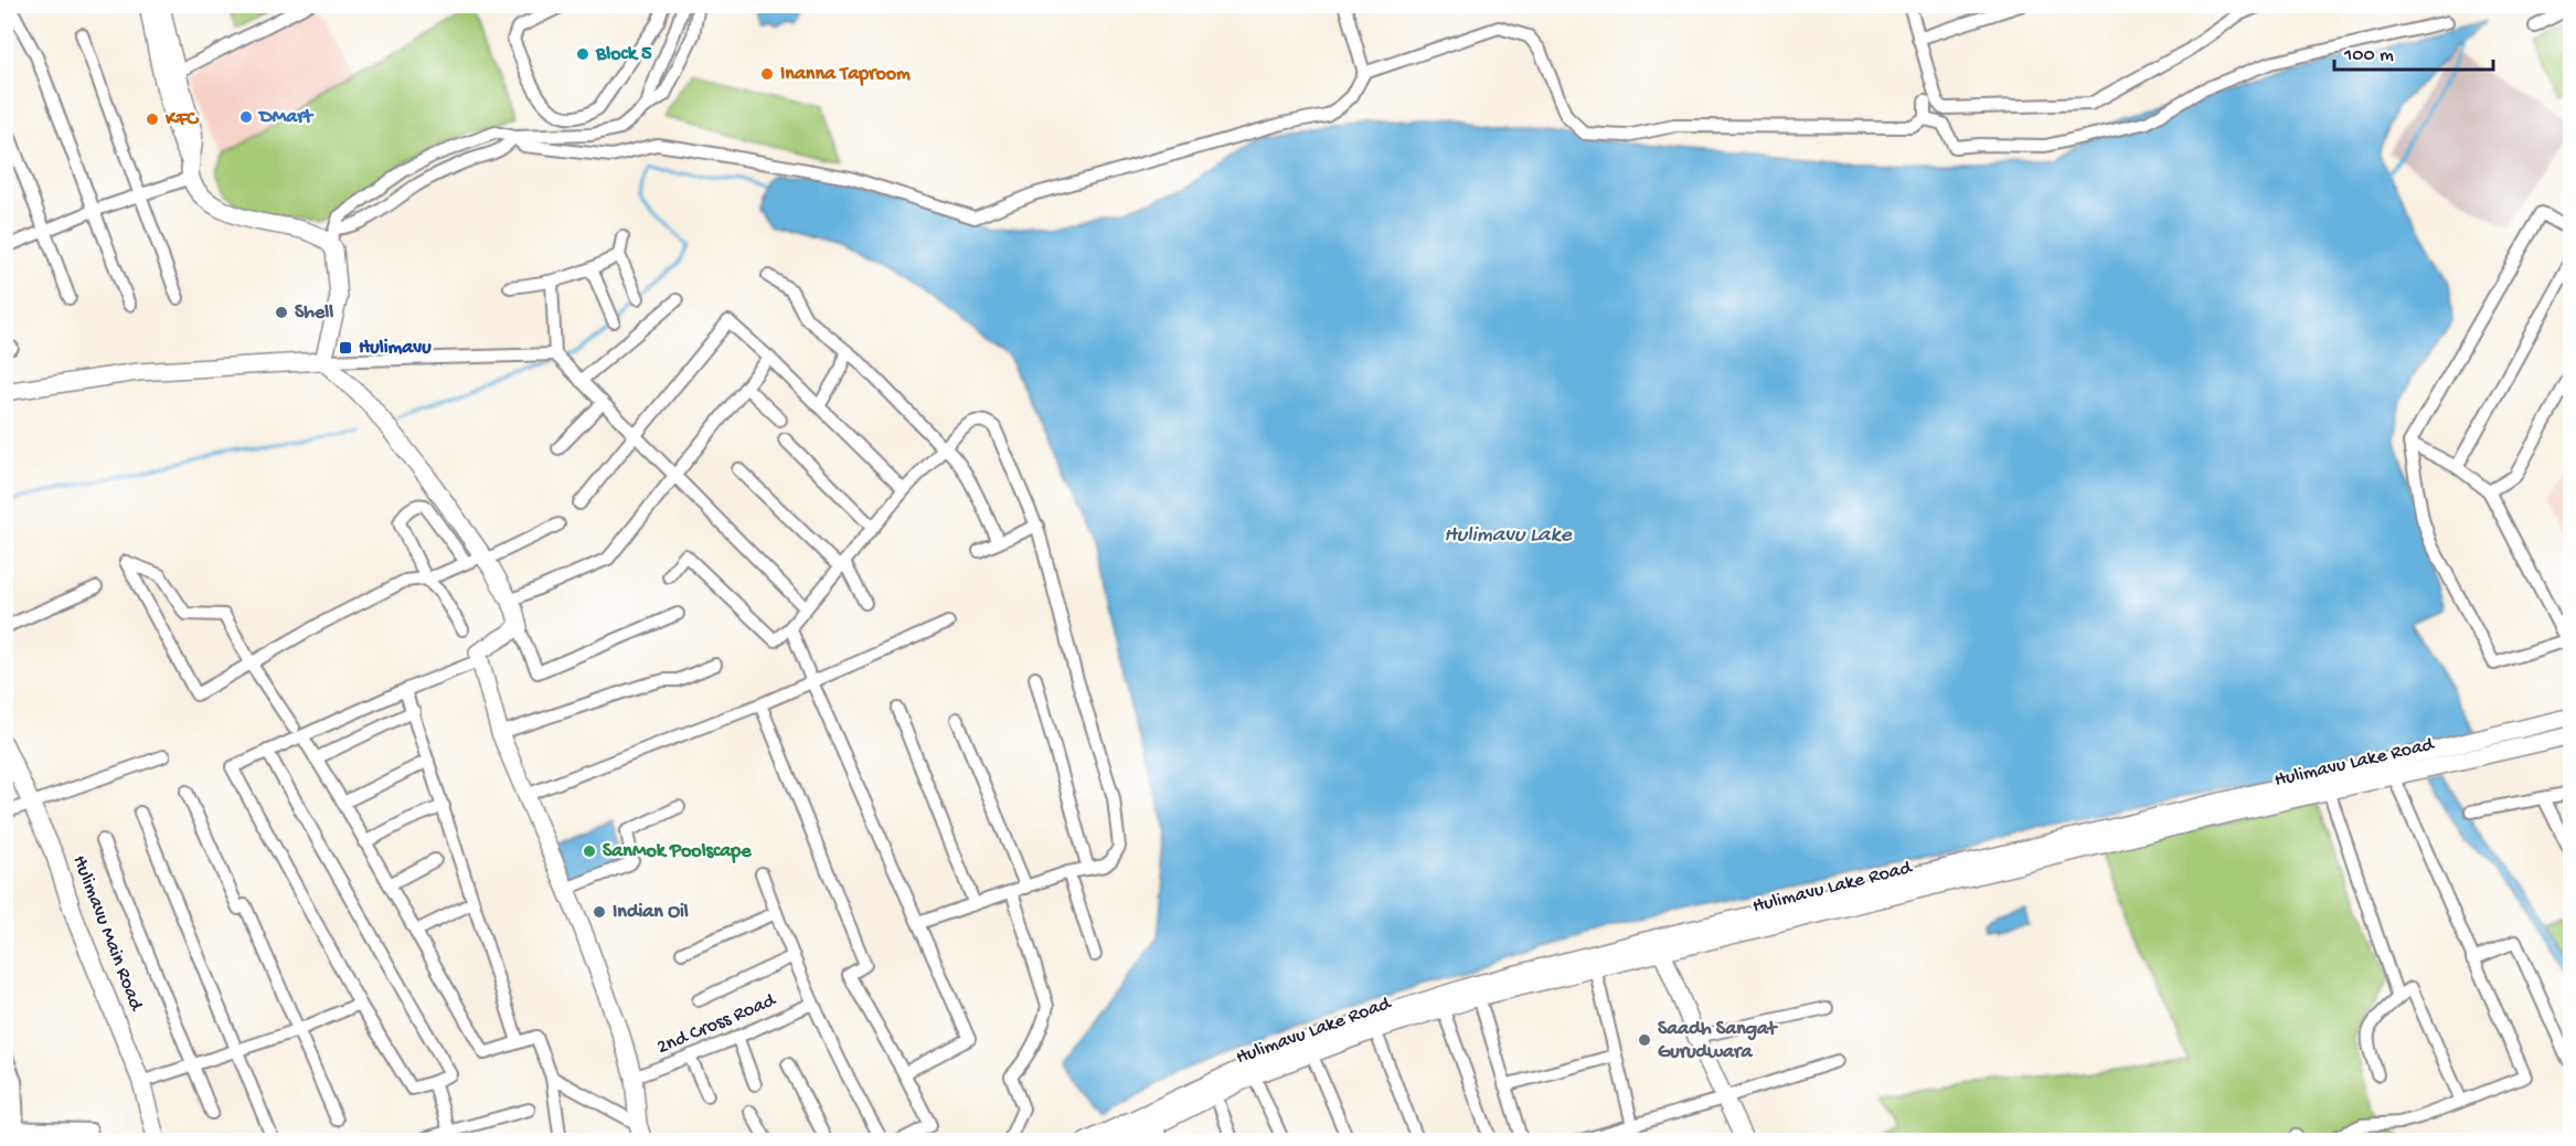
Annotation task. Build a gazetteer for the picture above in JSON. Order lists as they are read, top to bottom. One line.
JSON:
{"streets":{"main road":["Hulimavu Lake Road","Hulimavu Main Road"],"street":["2nd Cross Road"]},"water":["Hulimavu Lake"],"places":{"other":["Block 5","Inanna Taproom","DMart","KFC","Shell","SanMok Poolscape","Indian Oil","Saadh Sangat Gurudwara"],"transit":["Hulimavu"]},"scale_bar":"100 m"}
